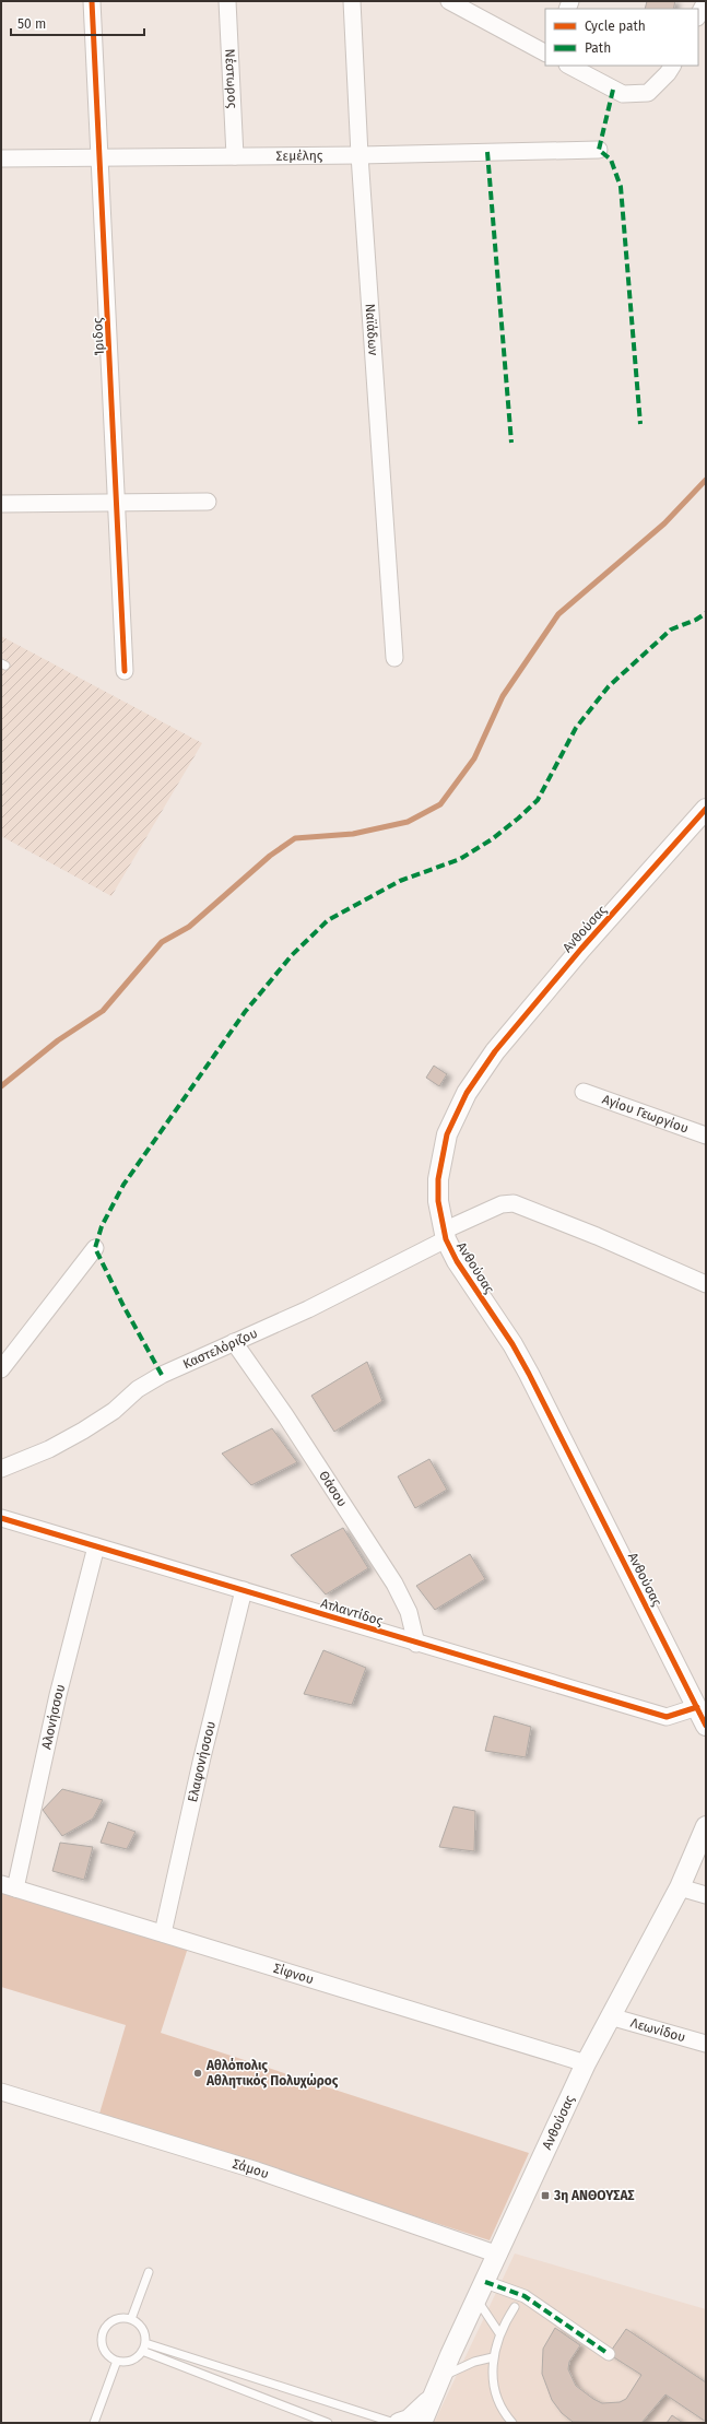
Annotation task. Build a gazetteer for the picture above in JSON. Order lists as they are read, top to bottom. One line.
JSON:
{"streets":{"street":["Νέστωρος","Σεμέλης","Ναϊάδων","Ίριδος","Ανθούσας","Αγίου Γεωργίου","Καστελόριζου","Θάσου","Ατλαντίδος","Αλονήσσου","Ελαφονήσσου","Σίφνου","Λεωνίδου","Σάμου"]},"crossings":[["Νέστωρος","Σεμέλης"],["Σεμέλης","Ναϊάδων"],["Σεμέλης","Ίριδος"],["Ανθούσας","Καστελόριζου"],["Ανθούσας","Ατλαντίδος"],["Ανθούσας","Σίφνου"],["Ανθούσας","Λεωνίδου"],["Ανθούσας","Σάμου"],["Καστελόριζου","Θάσου"],["Θάσου","Ατλαντίδος"],["Ατλαντίδος","Αλονήσσου"],["Ατλαντίδος","Ελαφονήσσου"],["Αλονήσσου","Σίφνου"],["Ελαφονήσσου","Σίφνου"]],"places":{"other":["Αθλόπολις Αθλητικός Πολυχώρος"],"transit":["3η ΑΝΘΟΥΣΑΣ"]},"legend":["Cycle path","Path"],"scale_bar":"50 m"}
